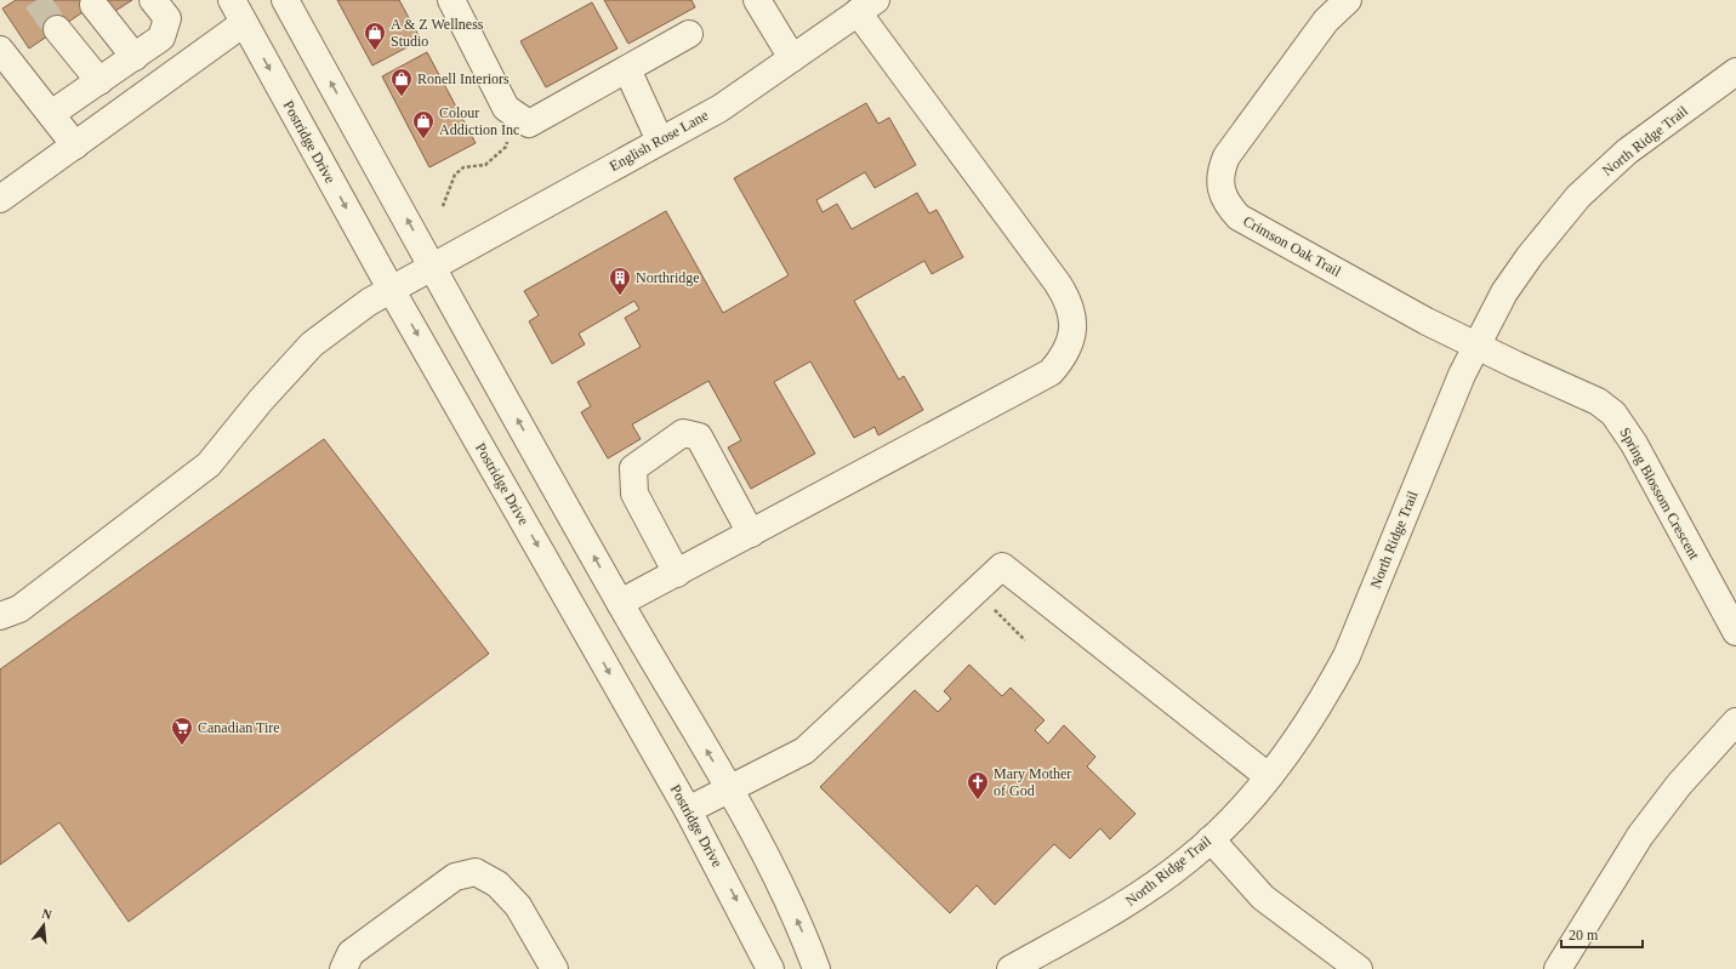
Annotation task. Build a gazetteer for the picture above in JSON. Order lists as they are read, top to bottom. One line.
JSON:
{"streets":{"street":["English Rose Lane","North Ridge Trail","Postridge Drive","Crimson Oak Trail","Spring Blossom Crescent"]},"crossings":[["English Rose Lane","Postridge Drive"],["North Ridge Trail","Crimson Oak Trail"],["North Ridge Trail","Spring Blossom Crescent"],["Crimson Oak Trail","Spring Blossom Crescent"]],"places":{"shop":["A & Z Wellness Studio","Ronell Interiors","Colour Addiction Inc"],"building":["Northridge"],"supermarket":["Canadian Tire"],"church":["Mary Mother of God"]},"scale_bar":"20 m","north":"top"}
